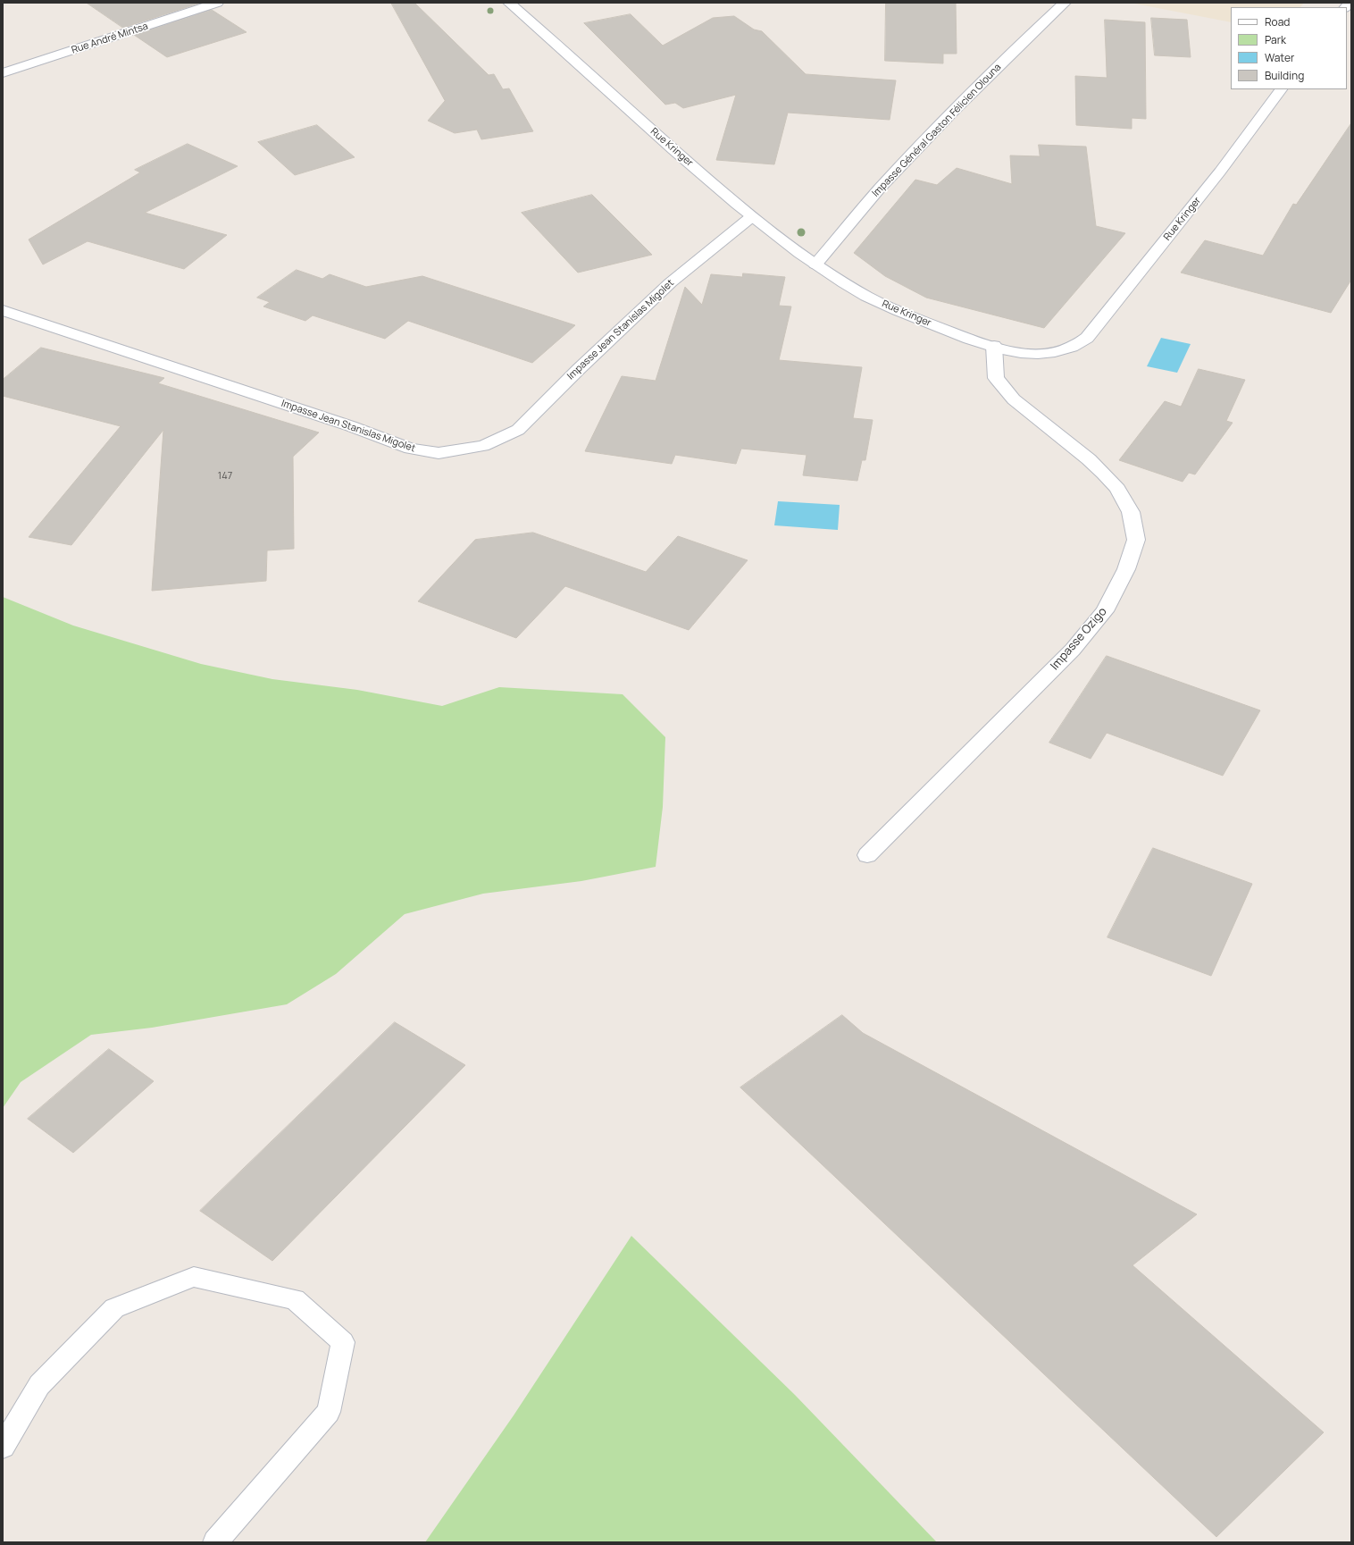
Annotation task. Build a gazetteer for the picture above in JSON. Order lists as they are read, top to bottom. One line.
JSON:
{"streets":{"street":["Rue André Mintsa","Impasse Général Gaston Félicien Olouna","Rue Kringer","Impasse Jean Stanislas Migolet","Impasse Ozigo"]},"crossings":[["Impasse Général Gaston Félicien Olouna","Rue Kringer"],["Rue Kringer","Impasse Jean Stanislas Migolet"],["Rue Kringer","Impasse Ozigo"]],"house_numbers":["147"],"legend":["Road","Park","Water","Building"]}
